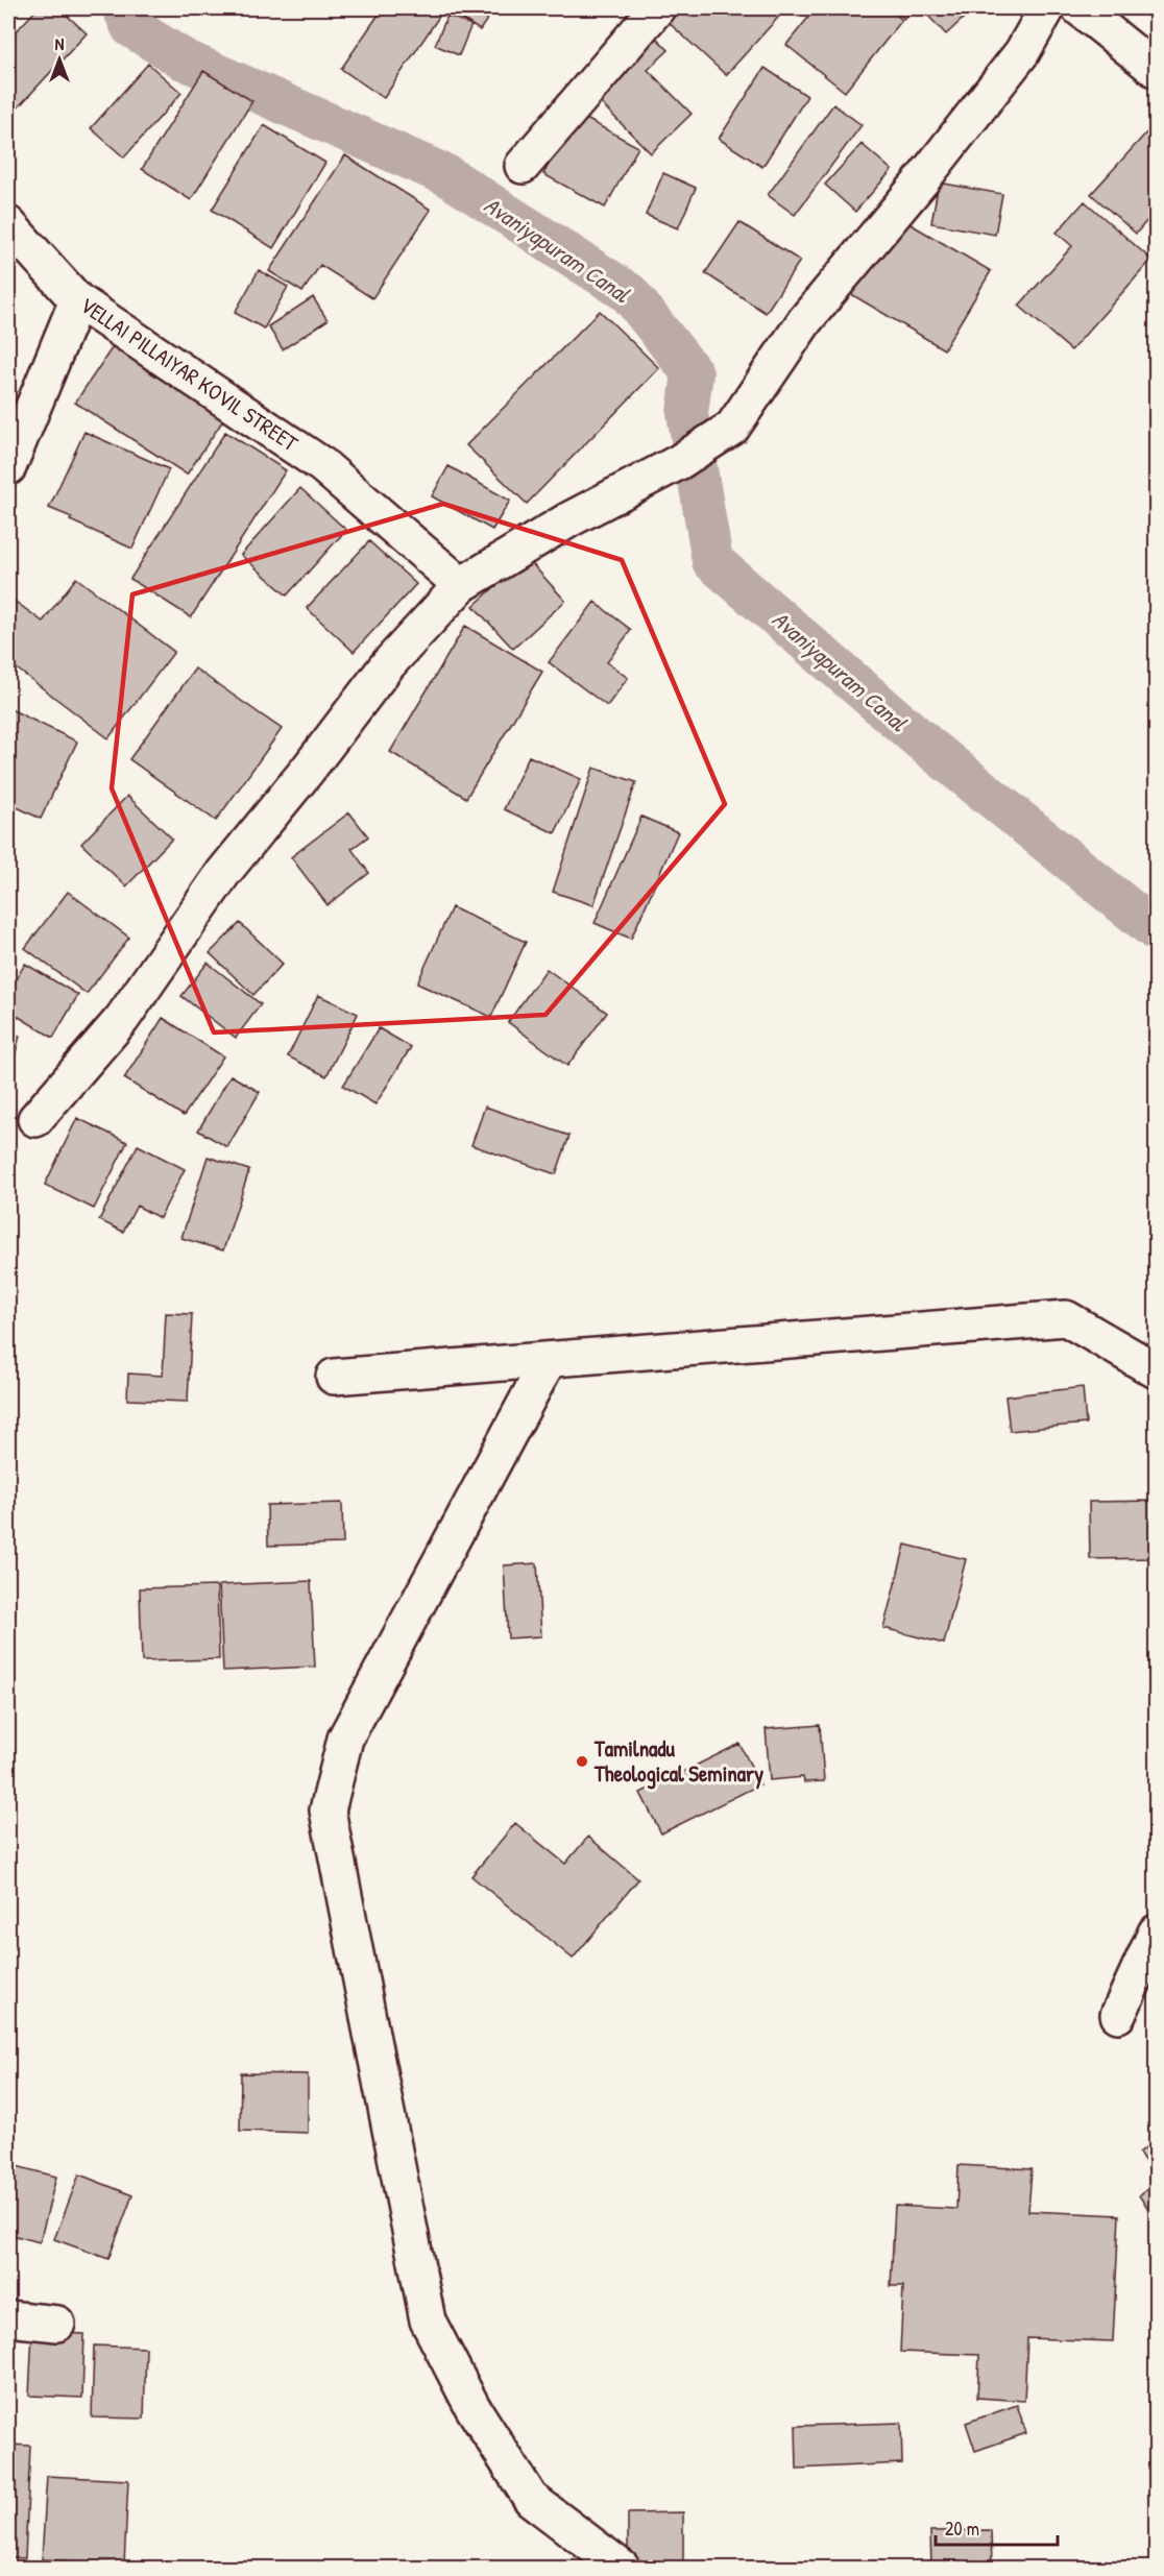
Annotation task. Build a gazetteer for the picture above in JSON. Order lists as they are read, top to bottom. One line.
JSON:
{"streets":{"street":["VELLAI PILLAIYAR KOVIL STREET"]},"water":["Avaniyapuram Canal"],"places":["Tamilnadu Theological Seminary"],"scale_bar":"20 m","north":"top"}
